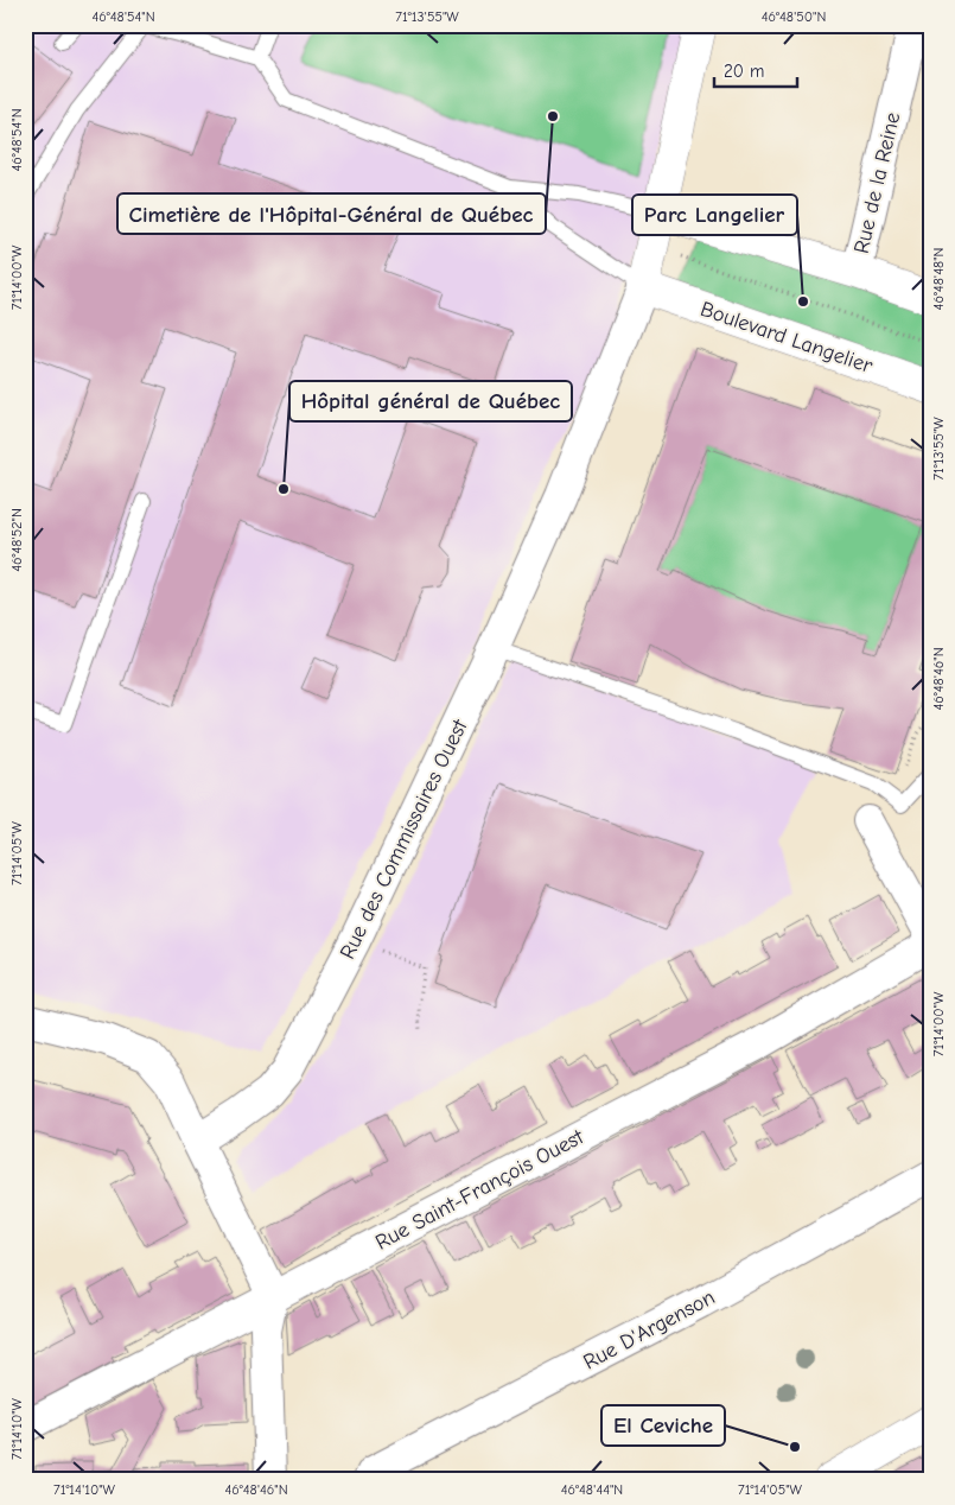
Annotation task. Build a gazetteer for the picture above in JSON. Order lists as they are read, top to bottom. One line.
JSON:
{"streets":{"street":["Rue de la Reine","Boulevard Langelier","Rue des Commissaires Ouest","Rue Saint-François Ouest","Rue D'Argenson"]},"crossings":[["Boulevard Langelier","Rue des Commissaires Ouest"]],"places":["Cimetière de l'Hôpital-Général de Québec","Parc Langelier","Hôpital général de Québec","El Ceviche"],"scale_bar":"20 m","coordinates":["46°48'54\"N","71°13'55\"W","46°48'50\"N","71°14'00\"W","46°48'48\"N","46°48'52\"N","46°48'46\"N","71°14'05\"W","71°14'10\"W","46°48'44\"N"]}
